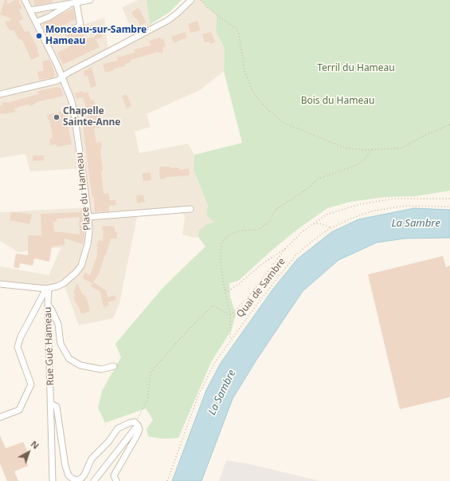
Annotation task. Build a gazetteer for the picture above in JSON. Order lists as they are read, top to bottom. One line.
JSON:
{"streets":{"street":["Place du Hameau","Rue Gué Hameau"],"path":["Quai de Sambre"]},"crossings":[["Place du Hameau","Rue Gué Hameau"]],"water":["La Sambre"],"parks":["Terril du Hameau","Bois du Hameau"],"places":["Monceau-sur-Sambre Hameau","Chapelle Sainte-Anne"],"north":"top right"}
